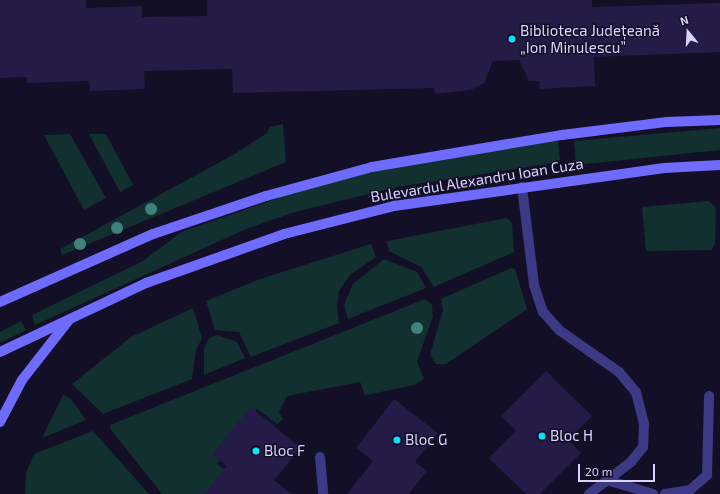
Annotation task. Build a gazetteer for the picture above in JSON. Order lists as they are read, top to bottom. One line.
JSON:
{"streets":{"main road":["Bulevardul Alexandru Ioan Cuza"]},"places":["Biblioteca Județeană „Ion Minulescu”","Bloc H","Bloc G","Bloc F"],"scale_bar":"20 m","north":"top"}
